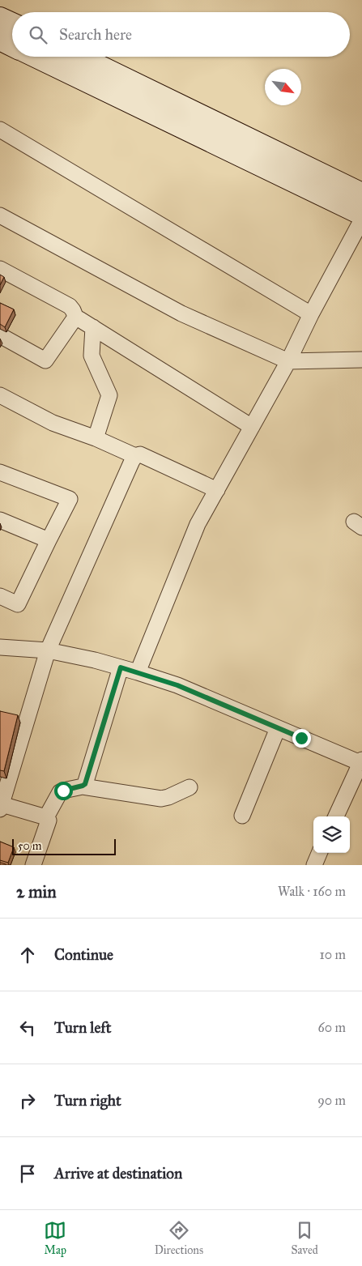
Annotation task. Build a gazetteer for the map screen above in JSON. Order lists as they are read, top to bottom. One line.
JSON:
{"scale_bar":"50 m","north":"bottom right","page":{"search":"Search here","scale":"50 m","heading":["2 min","Walk · 160 m"],"list":[["Continue","10 m"],["Turn left","60 m"],["Turn right","90 m"],"Arrive at destination"],"nav":["Map","Directions","Saved"]}}
